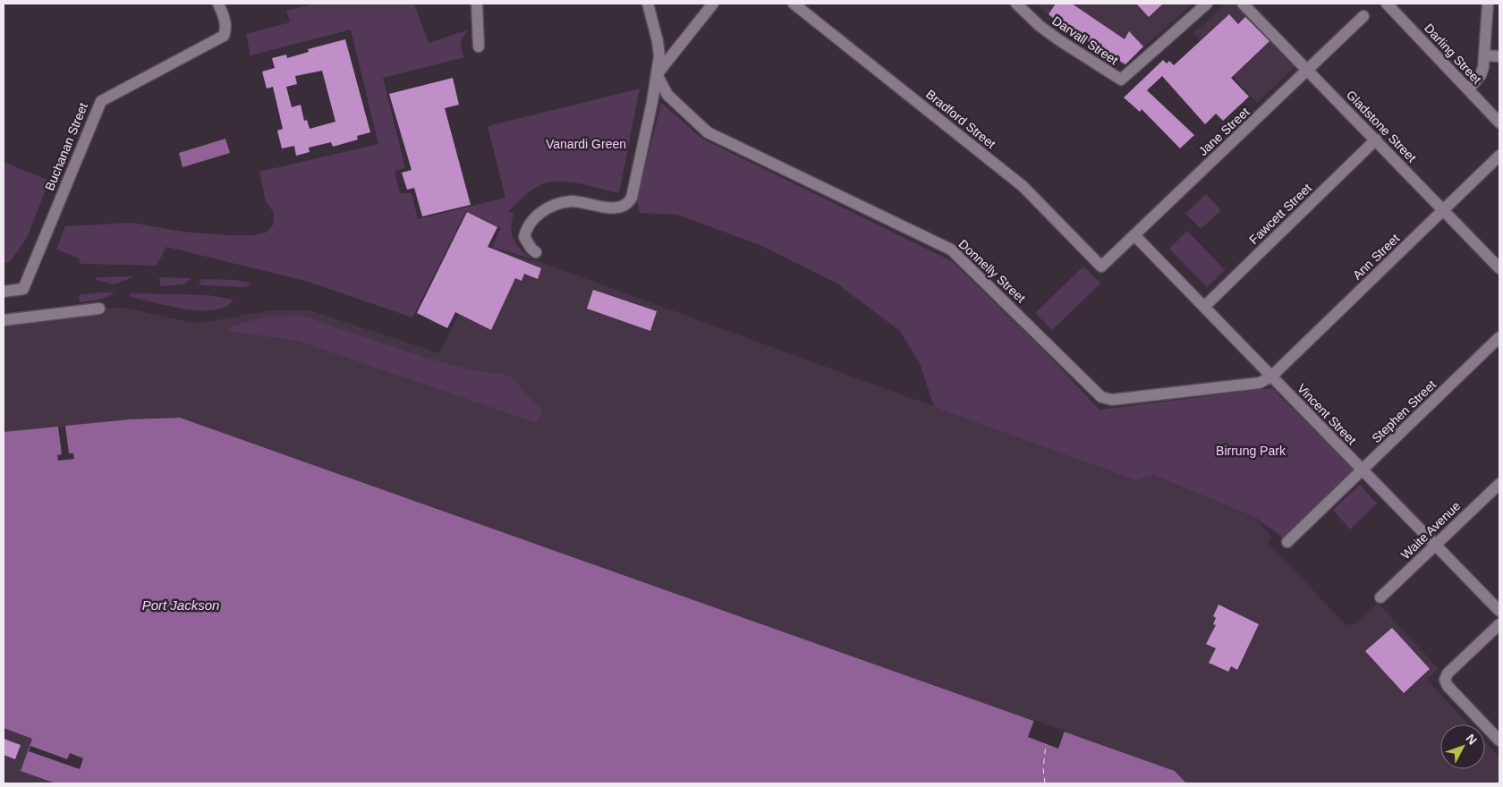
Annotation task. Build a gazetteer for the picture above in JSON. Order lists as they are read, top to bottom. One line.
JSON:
{"streets":{"street":["Darvall Street","Darling Street","Bradford Street","Gladstone Street","Jane Street","Buchanan Street","Fawcett Street","Ann Street","Donnelly Street","Stephen Street","Vincent Street","Waite Avenue"]},"crossings":[["Bradford Street","Jane Street"],["Gladstone Street","Jane Street"],["Gladstone Street","Fawcett Street"],["Gladstone Street","Ann Street"],["Jane Street","Vincent Street"],["Fawcett Street","Vincent Street"],["Ann Street","Donnelly Street"],["Ann Street","Vincent Street"],["Donnelly Street","Vincent Street"],["Stephen Street","Vincent Street"],["Vincent Street","Waite Avenue"]],"water":["Port Jackson"],"parks":["Vanardi Green","Birrung Park"],"north":"top right"}
